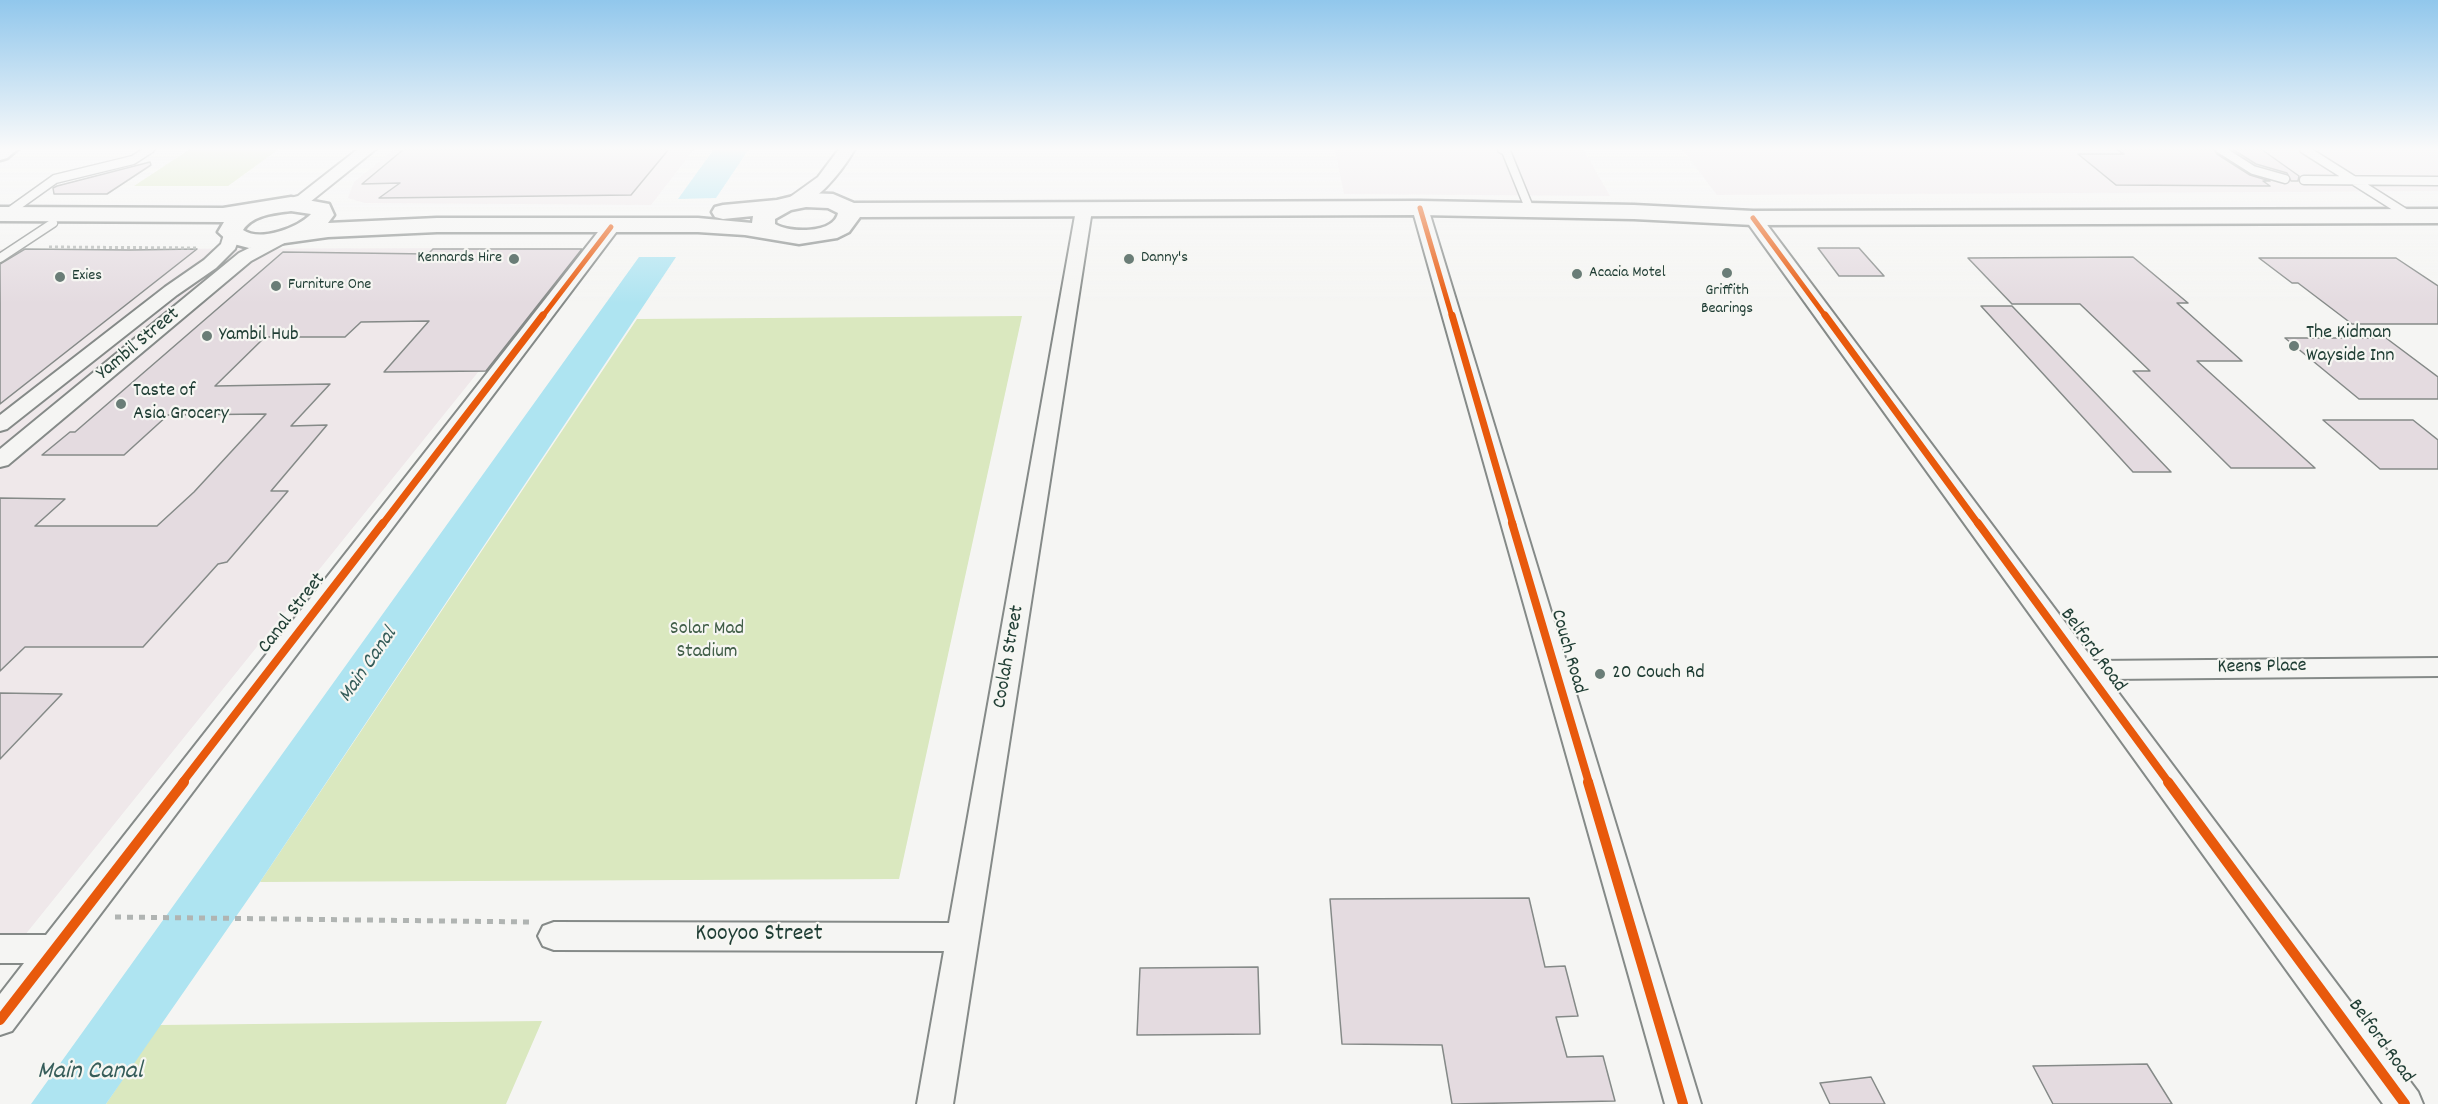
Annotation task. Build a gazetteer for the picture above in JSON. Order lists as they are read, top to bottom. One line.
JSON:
{"streets":{"street":["Yambil Street","Canal Street","Belford Road","Couch Road","Coolah Street","Keens Place","Kooyoo Street"]},"crossings":[["Belford Road","Keens Place"],["Coolah Street","Kooyoo Street"]],"water":["Main Canal"],"parks":["Solar Mad Stadium"],"places":["Kennards Hire","Danny's","Griffith Bearings","Acacia Motel","Exies","Furniture One","Yambil Hub","The Kidman Wayside Inn","Taste of Asia Grocery","20 Couch Rd"]}
